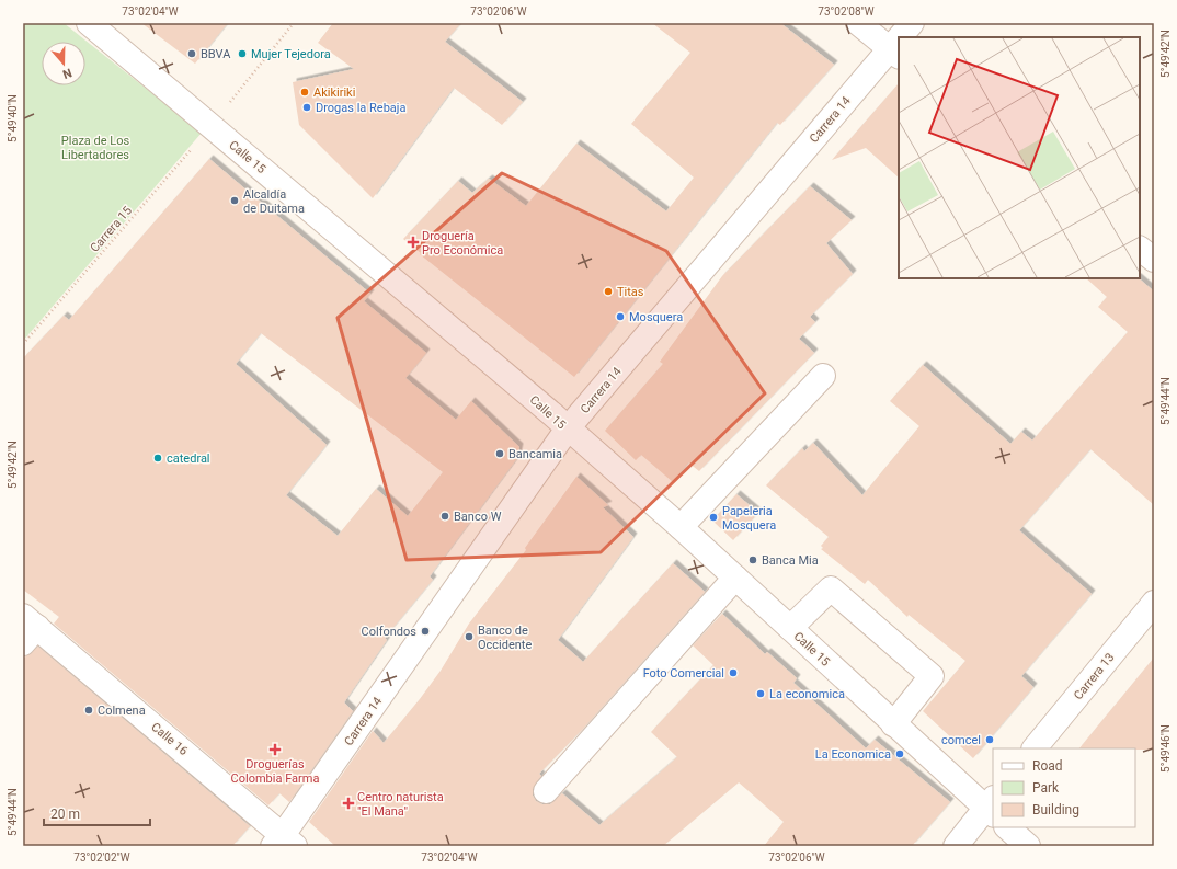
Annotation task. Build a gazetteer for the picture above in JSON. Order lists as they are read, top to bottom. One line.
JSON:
{"streets":{"street":["Carrera 14","Calle 15","Carrera 13","Calle 16"],"path":["Carrera 15"]},"crossings":[["Carrera 14","Calle 15"],["Carrera 14","Calle 16"],["Calle 15","Carrera 15"]],"parks":["Plaza de Los Libertadores"],"places":{"other":["BBVA","Mujer Tejedora","Akikiriki","Drogas la Rebaja","Alcaldía de Duitama","Titas","Mosquera","Bancamia","catedral","Banco W","Papeleria Mosquera","Banca Mia","Colfondos","Banco de Occidente","Foto Comercial","La economica","Colmena","comcel","La Economica"],"health":["Droguería Pro Económica","Droguerías Colombia Farma","Centro naturista \"El Mana\""]},"legend":["Road","Park","Building"],"scale_bar":"20 m","north":"bottom","coordinates":["73°02'04\"W","73°02'06\"W","73°02'08\"W","5°49'42\"N","5°49'40\"N","5°49'44\"N","5°49'46\"N","73°02'02\"W"]}
